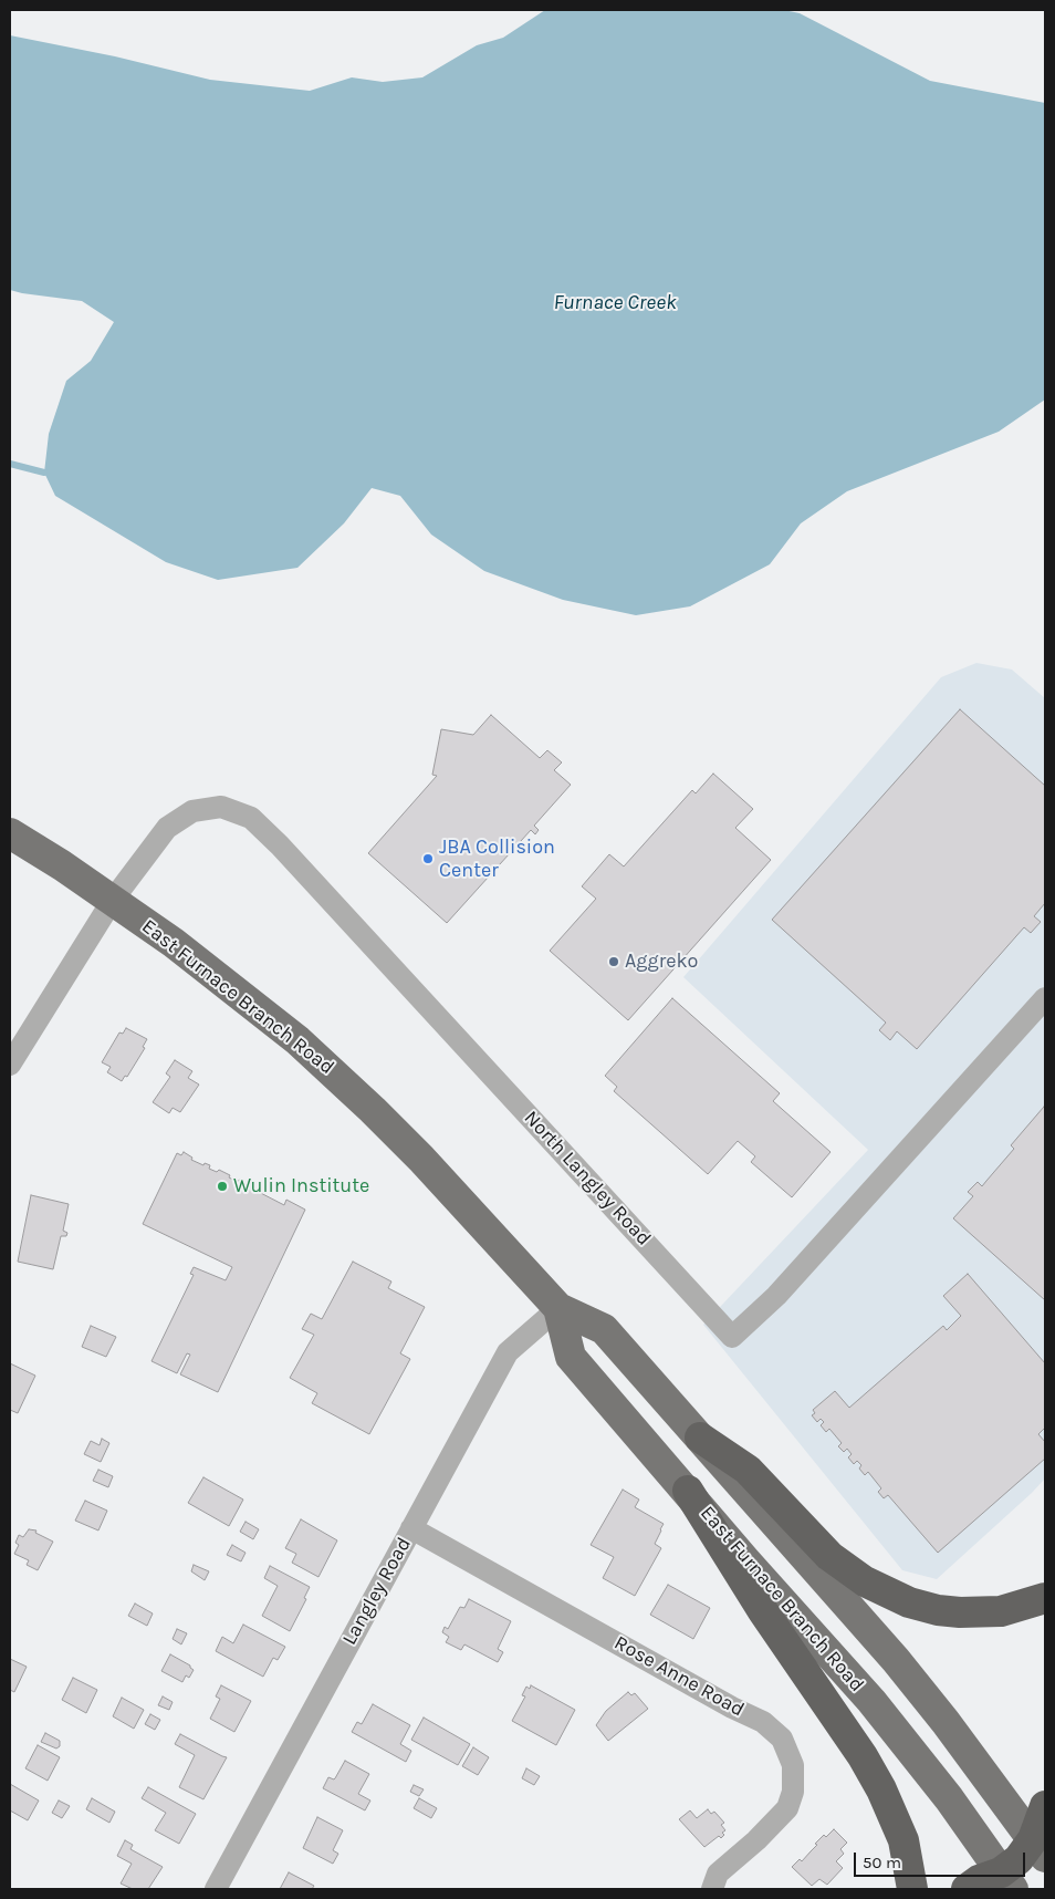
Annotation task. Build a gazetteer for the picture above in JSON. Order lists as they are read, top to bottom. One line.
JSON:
{"streets":{"main road":["East Furnace Branch Road"],"street":["North Langley Road","Langley Road","Rose Anne Road"]},"crossings":[["East Furnace Branch Road","North Langley Road"],["East Furnace Branch Road","Langley Road"],["Langley Road","Rose Anne Road"]],"water":["Furnace Creek"],"places":["JBA Collision Center","Aggreko","Wulin Institute"],"scale_bar":"50 m"}
